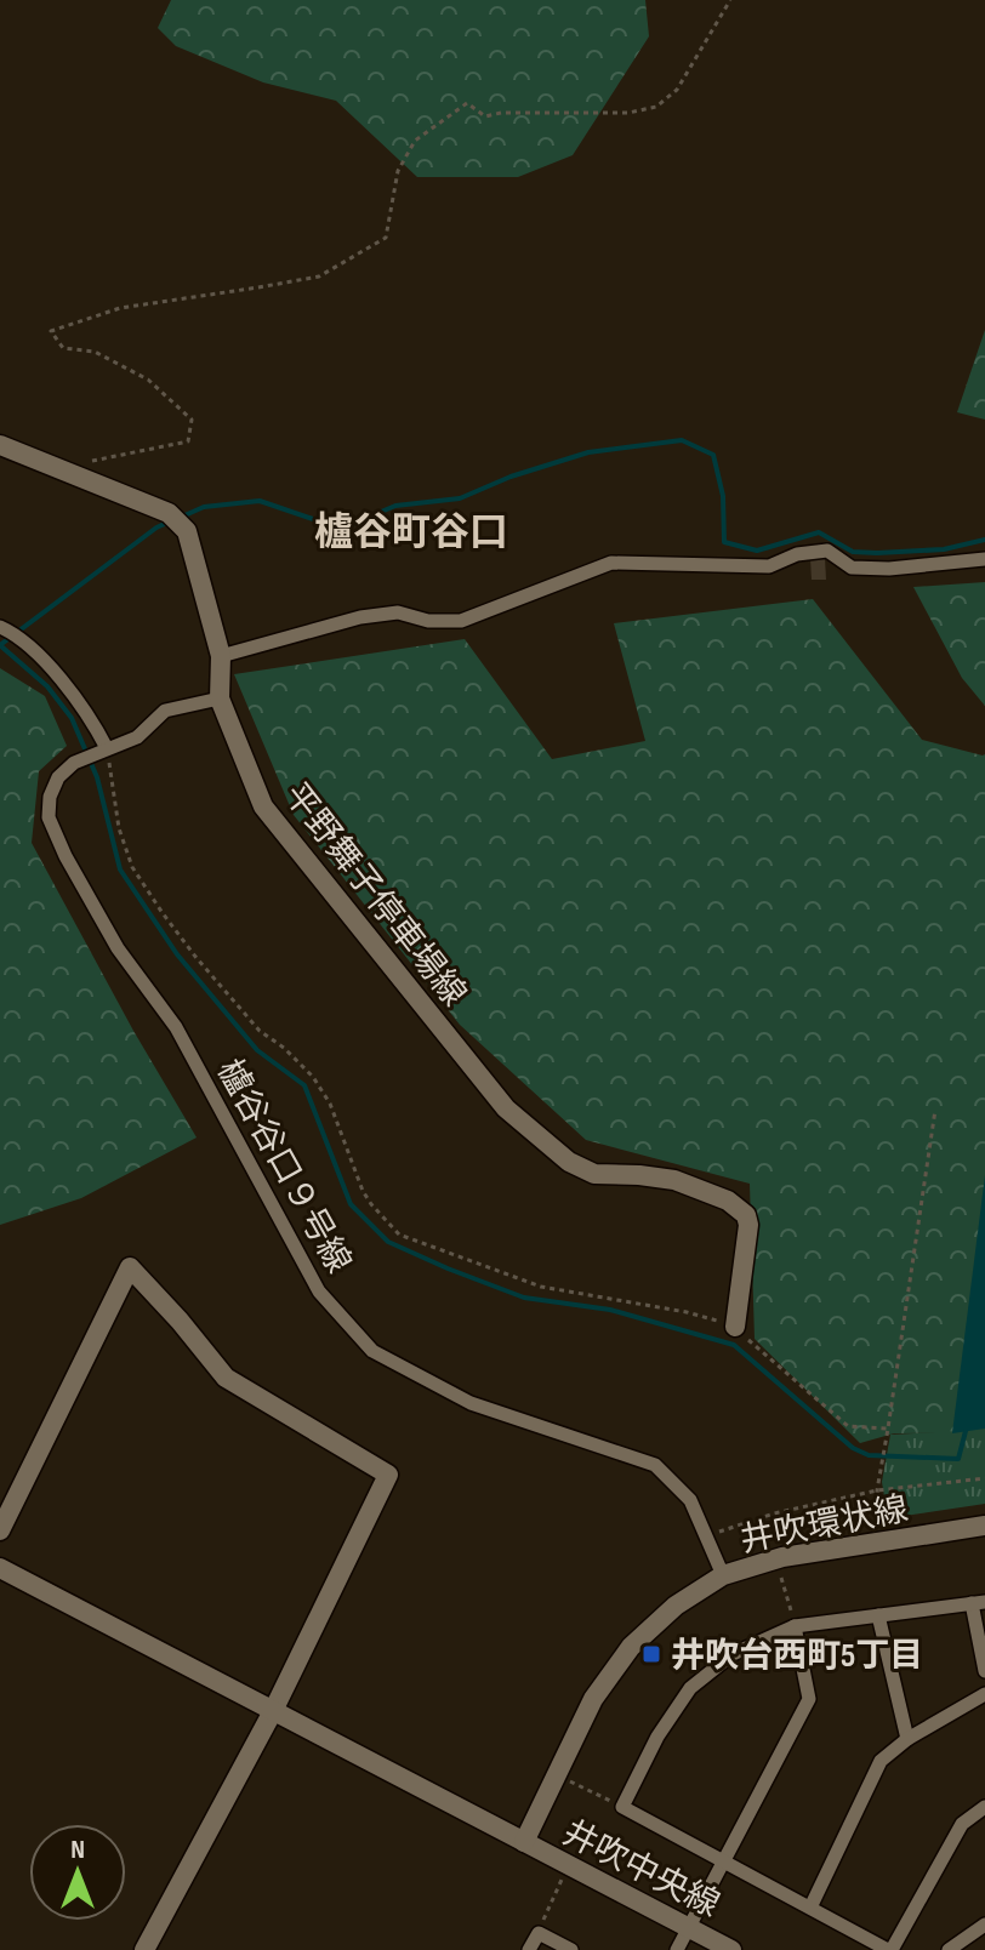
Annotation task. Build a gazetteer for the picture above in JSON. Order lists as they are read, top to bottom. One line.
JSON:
{"streets":{"street":["平野舞子停車場線","櫨谷谷口９号線","井吹環状線","井吹中央線"]},"crossings":[["平野舞子停車場線","櫨谷谷口９号線"],["櫨谷谷口９号線","井吹環状線"],["井吹環状線","井吹中央線"]],"districts":["櫨谷町谷口"],"places":{"transit":["井吹台西町5丁目"]},"north":"top"}
